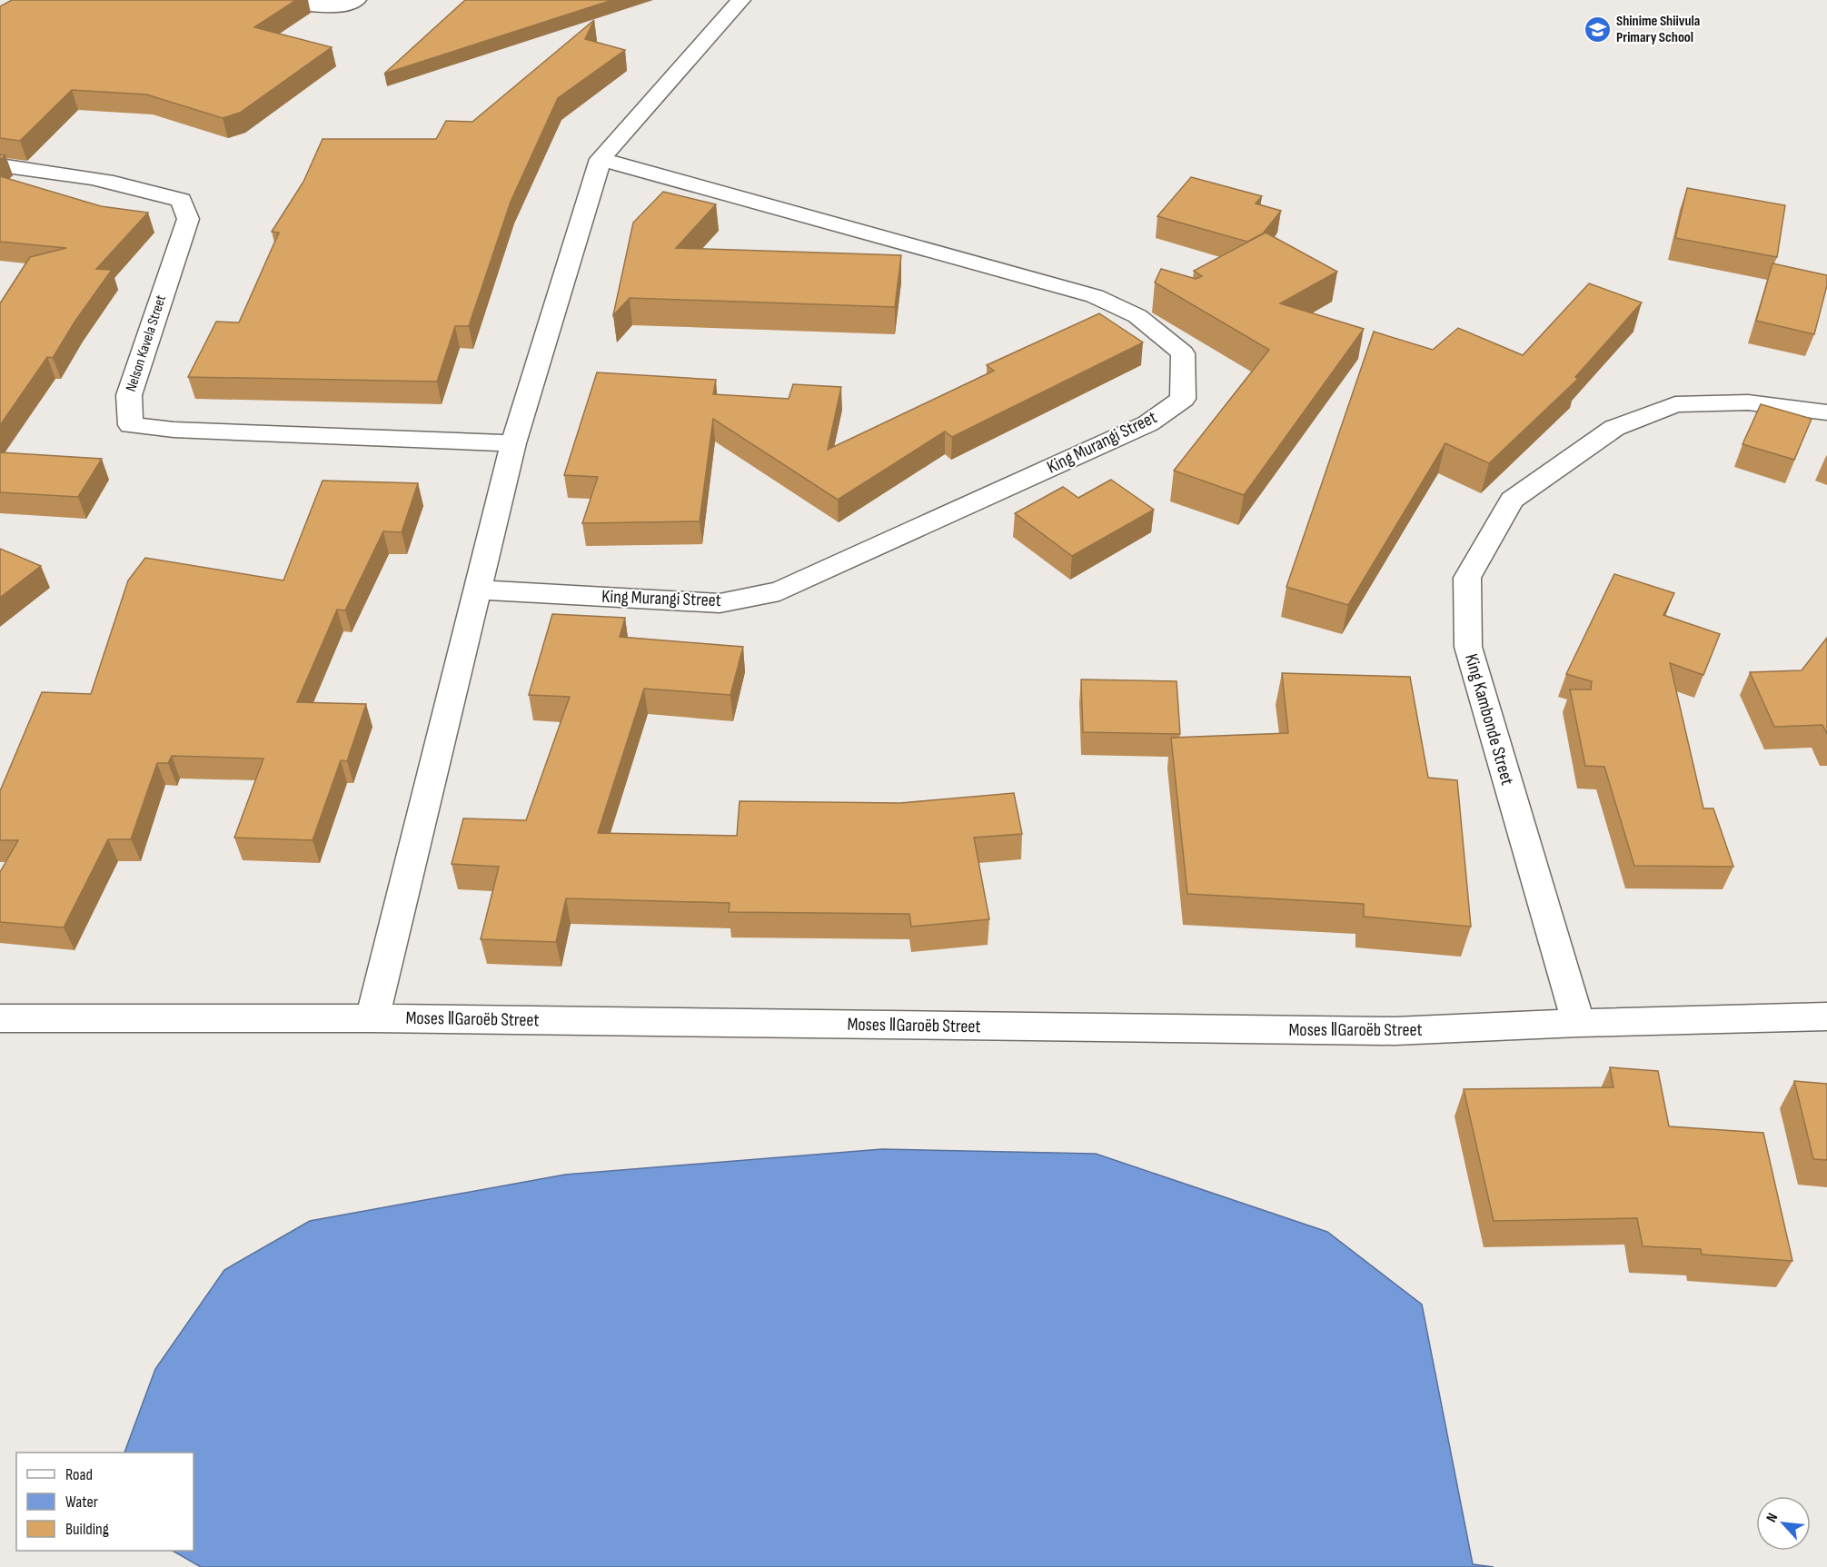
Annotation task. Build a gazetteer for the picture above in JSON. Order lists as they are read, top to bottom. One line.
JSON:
{"streets":{"street":["Nelson Kavela Street","King Murangi Street","King Kambonde Street","Moses ǁGaroëb Street"]},"crossings":[["King Kambonde Street","Moses ǁGaroëb Street"]],"places":{"school or university":["Shinime Shiivula Primary School"]},"legend":["Road","Water","Building"],"north":"top left"}
